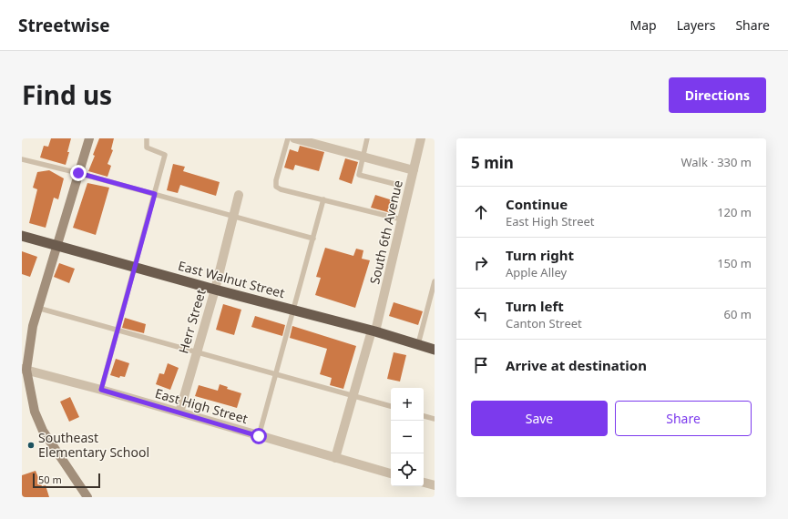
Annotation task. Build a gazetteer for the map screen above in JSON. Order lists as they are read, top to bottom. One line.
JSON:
{"streets":{"highway":["East Walnut Street"],"street":["South 6th Avenue","Herr Street","East High Street"]},"crossings":[["South 6th Avenue","East Walnut Street"],["South 6th Avenue","East High Street"],["East Walnut Street","Herr Street"],["Herr Street","East High Street"]],"places":["Southeast Elementary School"],"scale_bar":"50 m","page":{"header":"Streetwise","nav":["Map","Layers","Share"],"title":"Find us","buttons":["Directions",["Save","Share"]],"heading":["5 min","Walk · 330 m"],"list":[["Continue","East High Street","120 m"],["Turn right","Apple Alley","150 m"],["Turn left","Canton Street","60 m"],"Arrive at destination"],"map_buttons":["+","−"],"scale":"50 m"}}
